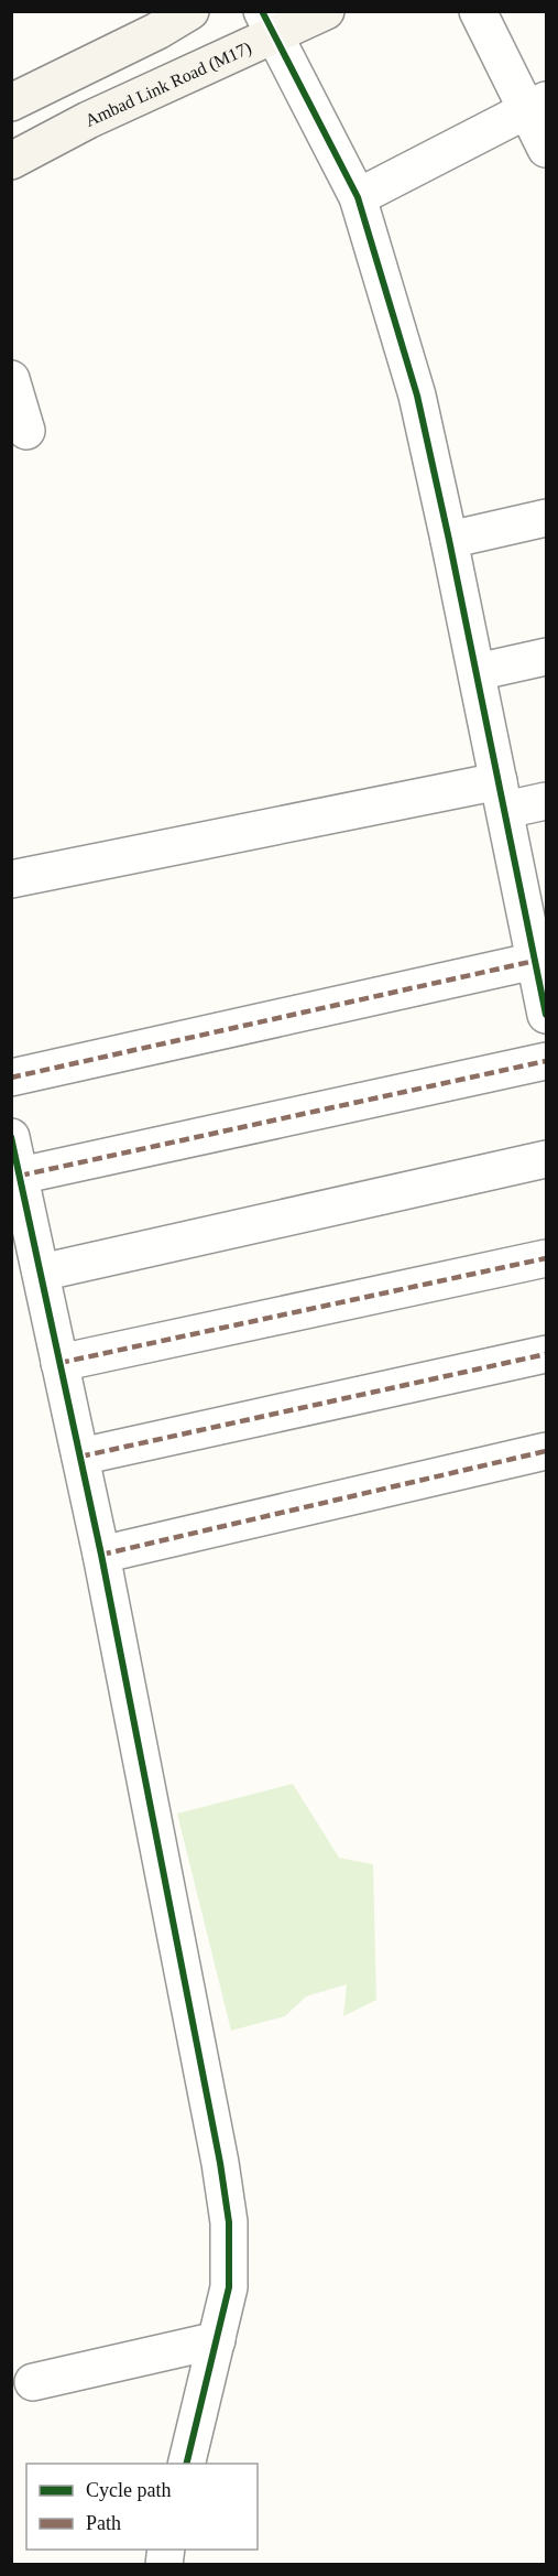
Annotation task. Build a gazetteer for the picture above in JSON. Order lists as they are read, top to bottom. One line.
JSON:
{"streets":{"main road":["Ambad Link Road (M17)"]},"legend":["Cycle path","Path"]}
